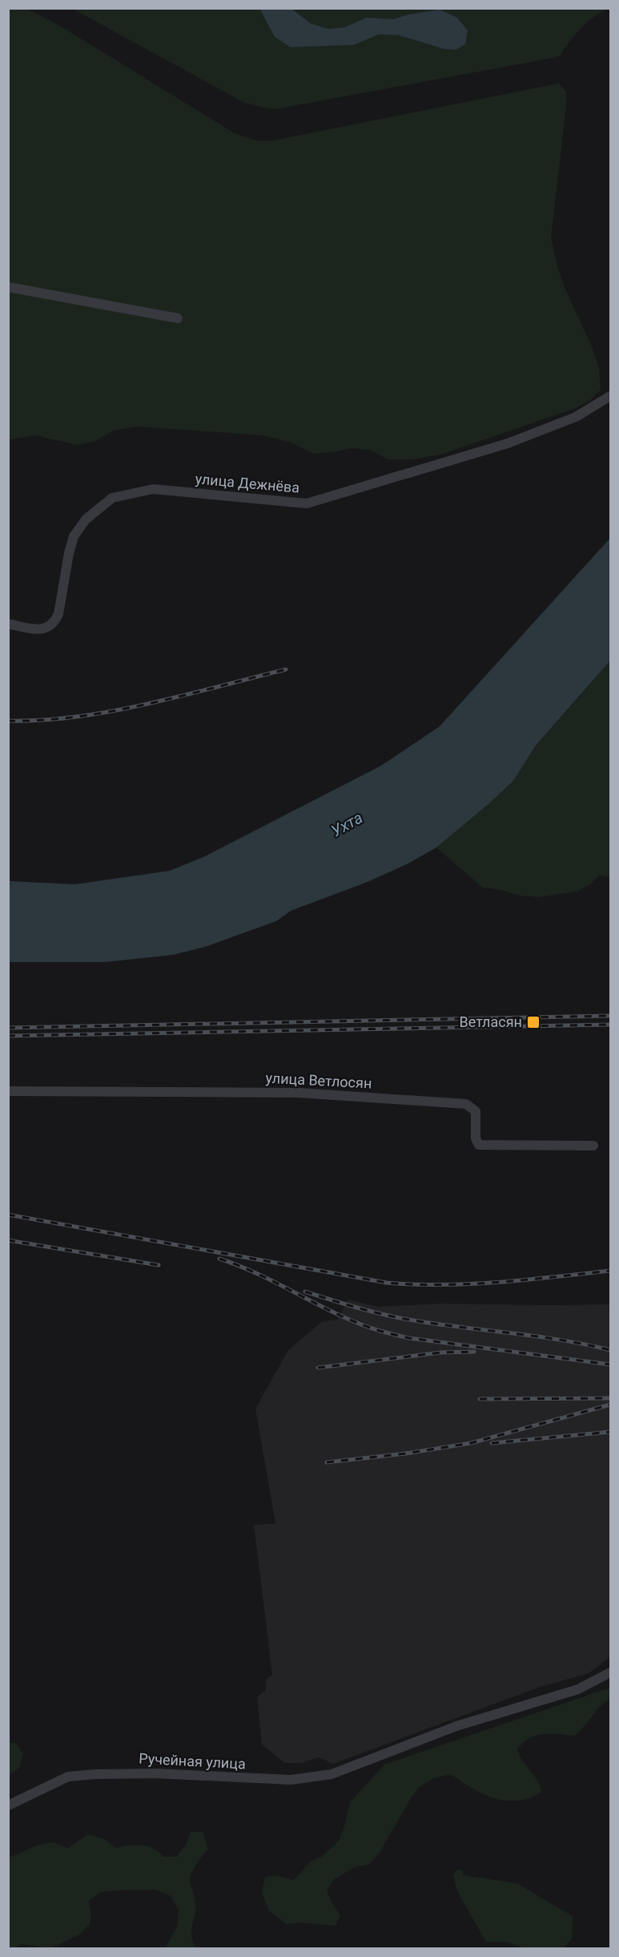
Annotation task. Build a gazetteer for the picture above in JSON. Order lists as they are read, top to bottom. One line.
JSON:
{"streets":{"street":["улица Дежнёва","улица Ветлосян","Ручейная улица"]},"water":["Ухта"],"places":{"transit":["Ветласян"]}}
